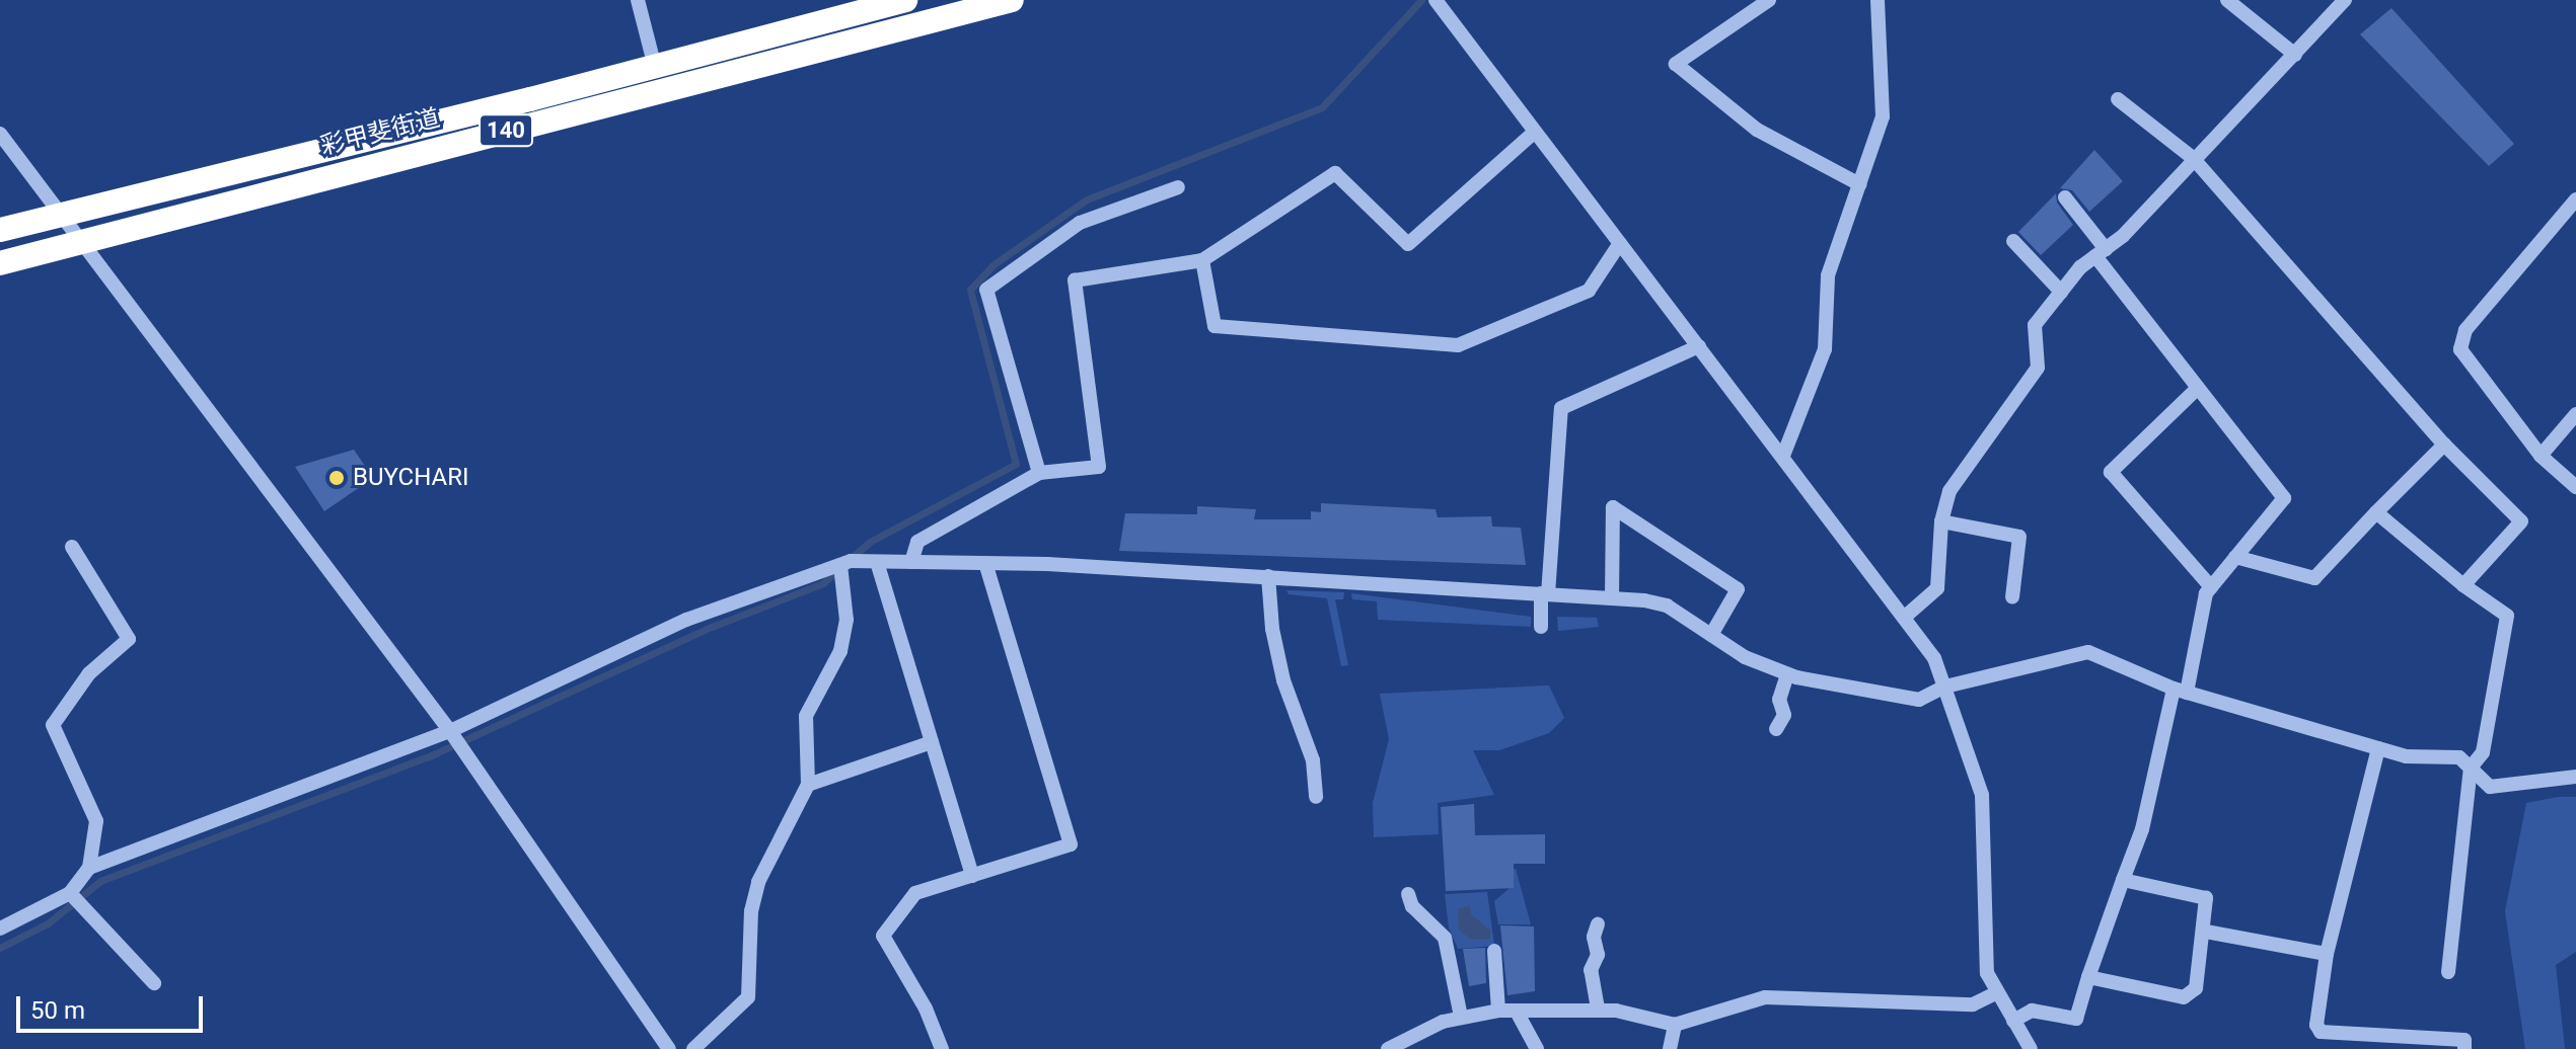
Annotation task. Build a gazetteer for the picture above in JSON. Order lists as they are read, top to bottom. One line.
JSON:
{"streets":{"highway":["140","彩甲斐街道"]},"places":["BUYCHARI"],"scale_bar":"50 m"}
